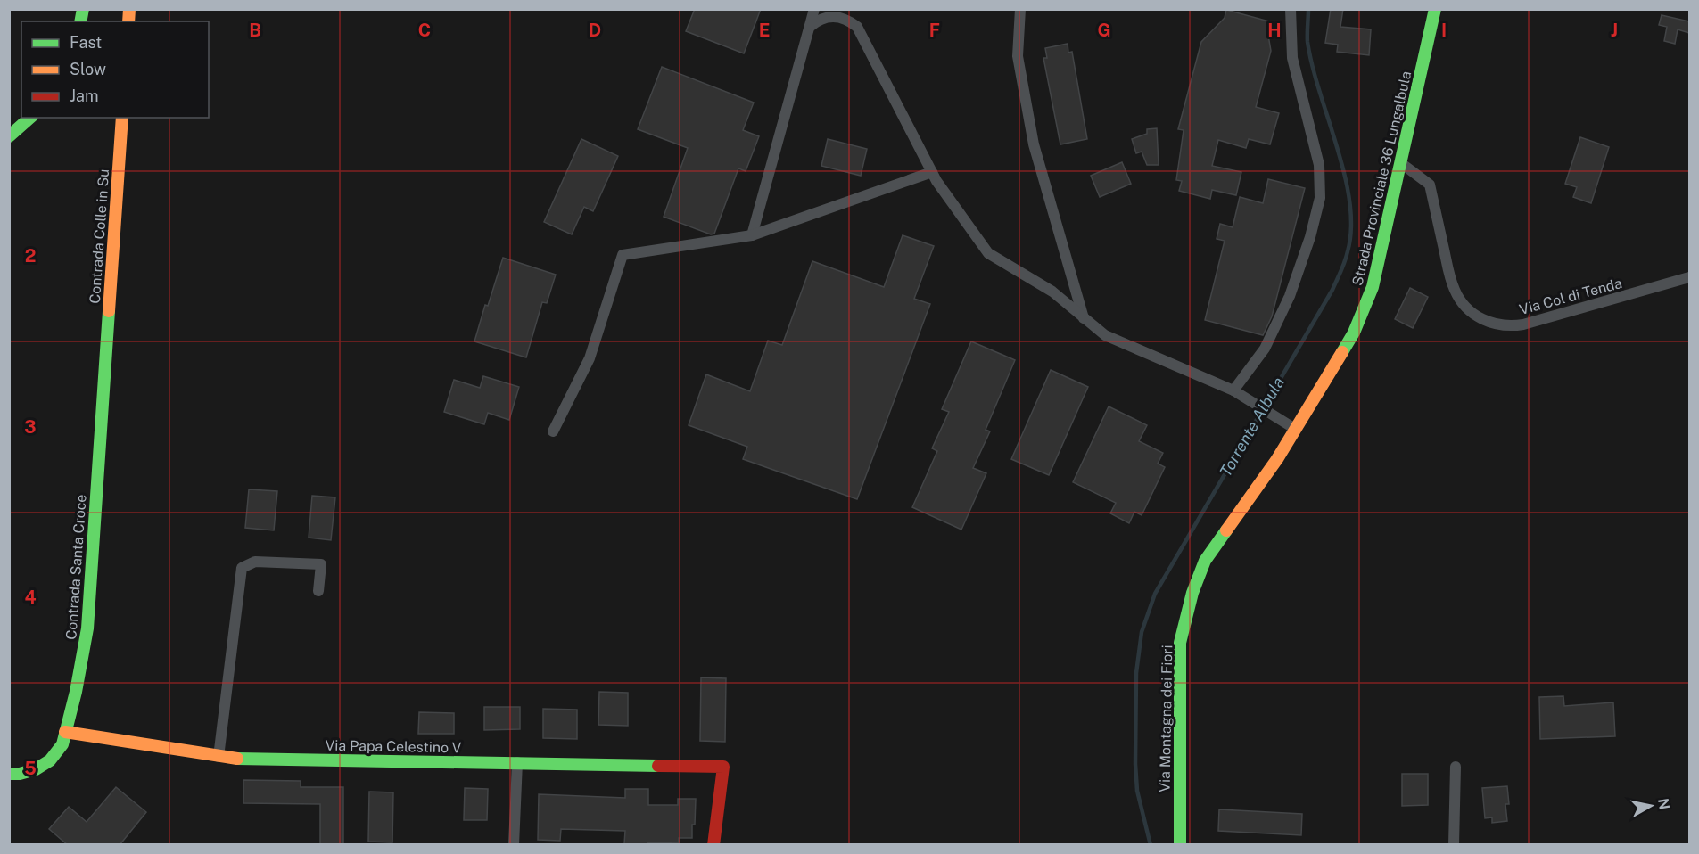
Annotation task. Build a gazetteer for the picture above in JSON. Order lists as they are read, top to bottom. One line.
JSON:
{"streets":{"street":["Strada Provinciale 36 Lungalbula","Contrada Colle in Su","Via Col di Tenda","Contrada Santa Croce","Via Montagna dei Fiori","Via Papa Celestino V"]},"crossings":[["Strada Provinciale 36 Lungalbula","Via Col di Tenda"],["Strada Provinciale 36 Lungalbula","Via Montagna dei Fiori"],["Contrada Colle in Su","Contrada Santa Croce"],["Contrada Santa Croce","Via Papa Celestino V"]],"water":["Torrente Albula"],"legend":["Fast","Slow","Jam"],"north":"right","grid":{"columns":["B","C","D","E","F","G","H","I","J"],"rows":["2","3","4","5"]}}
